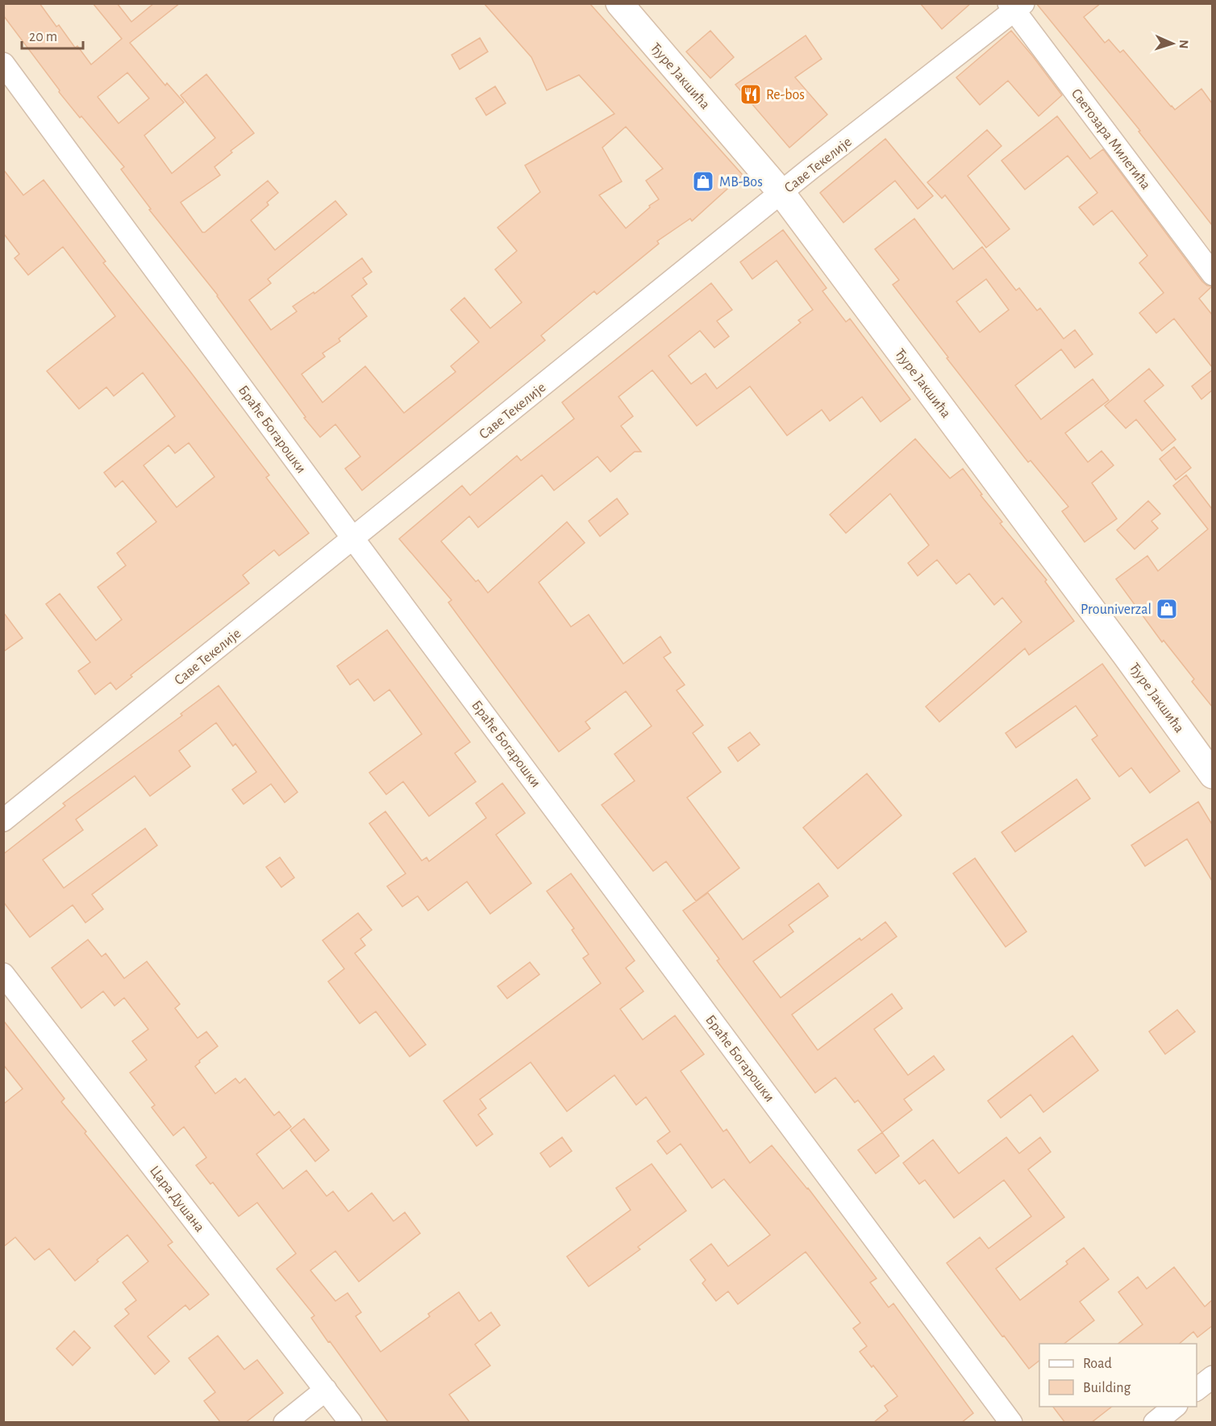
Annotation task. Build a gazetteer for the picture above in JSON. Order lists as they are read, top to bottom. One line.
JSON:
{"streets":{"main road":["Ђуре Јакшића"],"street":["Светозара Милетића","Саве Текелије","Браће Богарошки","Цара Душана"]},"crossings":[["Ђуре Јакшића","Саве Текелије"],["Светозара Милетића","Саве Текелије"],["Саве Текелије","Браће Богарошки"]],"places":{"restaurant":["Re-bos"],"shop":["MB-Bos","Prouniverzal"]},"legend":["Road","Building"],"scale_bar":"20 m","north":"right"}
